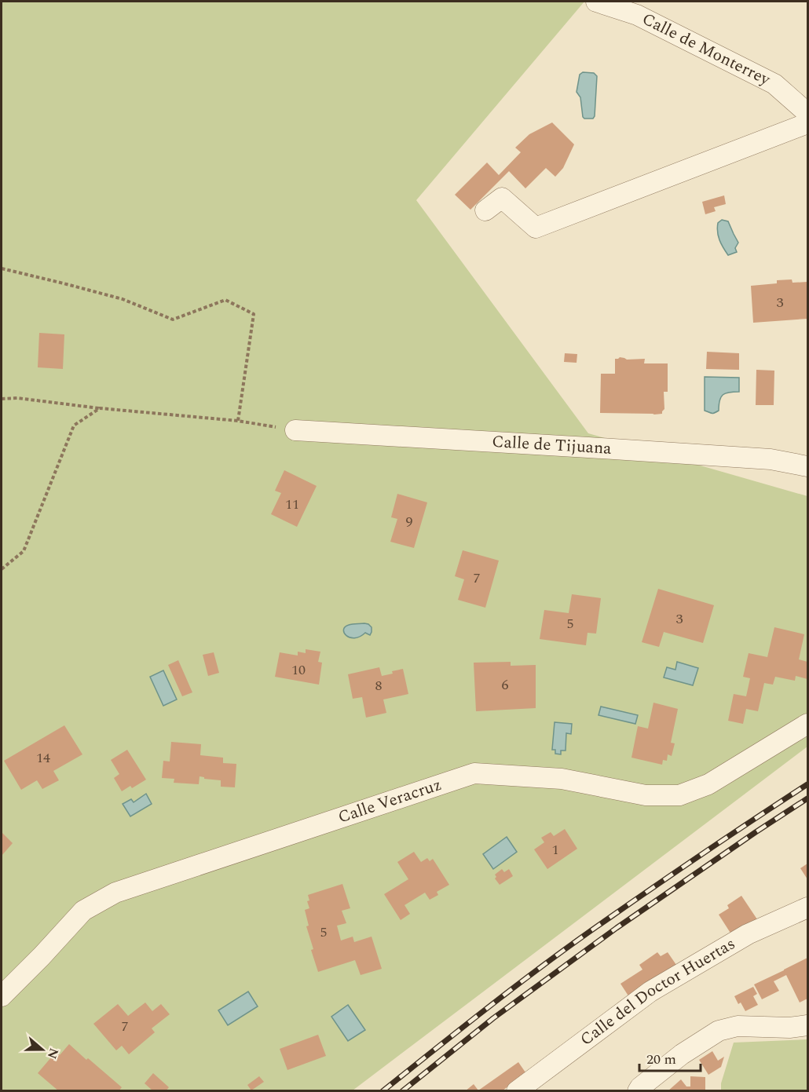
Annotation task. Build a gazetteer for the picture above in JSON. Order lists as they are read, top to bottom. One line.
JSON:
{"streets":{"street":["Calle de Monterrey","Calle de Tijuana","Calle Veracruz","Calle del Doctor Huertas"]},"house_numbers":["3","11","9","7","3","5","10","6","8","14","1","5","7"],"scale_bar":"20 m","north":"right"}
